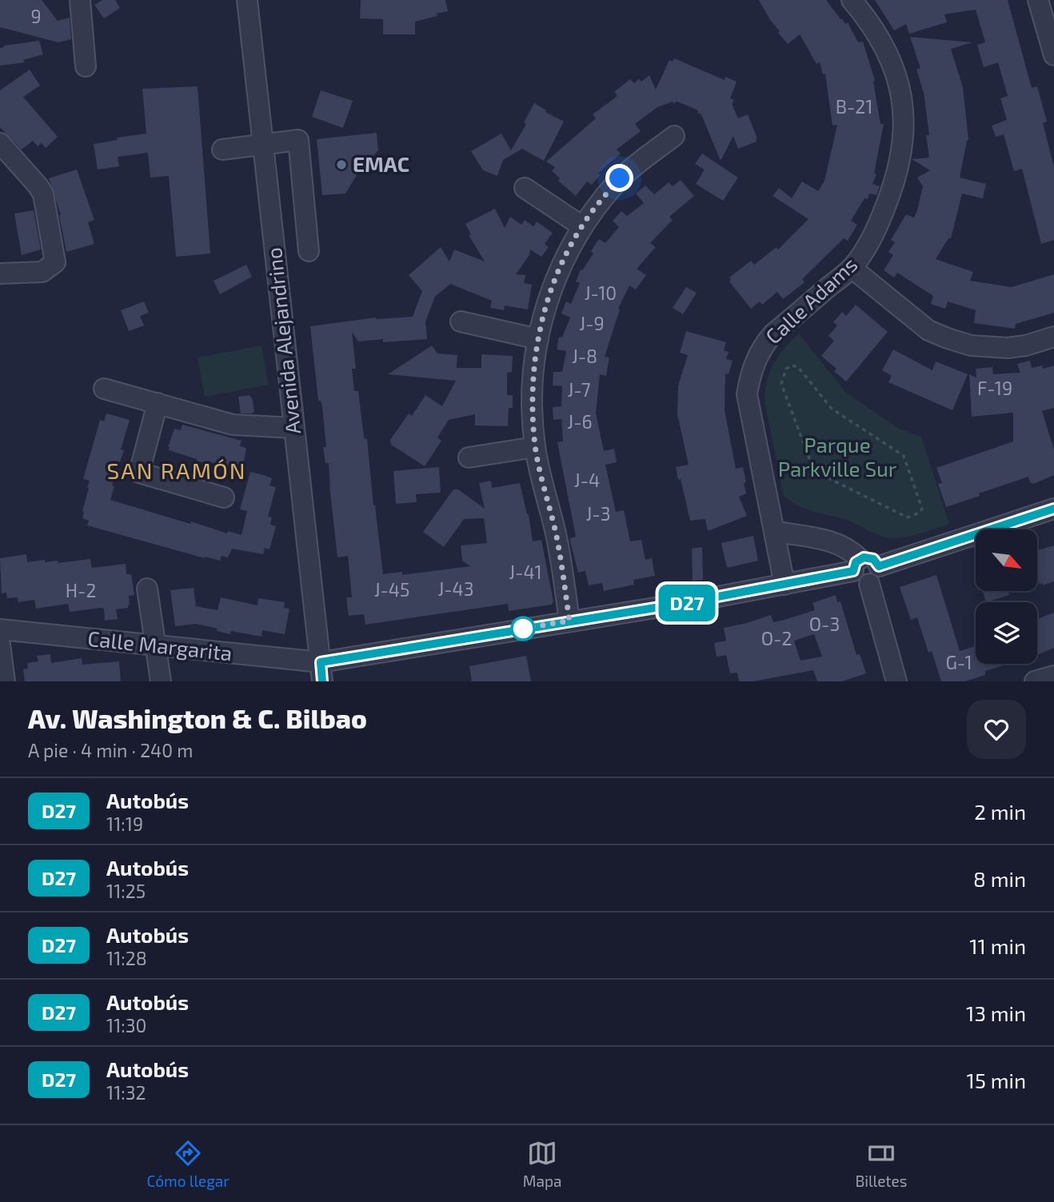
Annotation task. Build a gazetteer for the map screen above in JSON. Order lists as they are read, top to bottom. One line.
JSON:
{"streets":{"street":["Calle Adams","Avenida Alejandrino","Calle Margarita"]},"crossings":[["Calle Adams","Calle Margarita"],["Avenida Alejandrino","Calle Margarita"]],"districts":["SAN RAMÓN"],"parks":["Parque Parkville Sur"],"places":["EMAC"],"lines":["bus line D27"],"house_numbers":["9","B-21","J-10","J-9","J-8","F-19","J-7","J-6","J-4","J-3","J-41","J-43","J-45","H-2","O-3","O-2","G-1"],"north":"bottom right","page":{"on_map":"D27","heading":["Av. Washington & C. Bilbao","A pie · 4 min · 240 m"],"list":[{"mark":"D27","name":"Autobús","note":"11:19","value":"2 min"},{"mark":"D27","name":"Autobús","note":"11:25","value":"8 min"},{"mark":"D27","name":"Autobús","note":"11:28","value":"11 min"},{"mark":"D27","name":"Autobús","note":"11:30","value":"13 min"},{"mark":"D27","name":"Autobús","note":"11:32","value":"15 min"}],"tabs":["Cómo llegar","Mapa","Billetes"]}}
